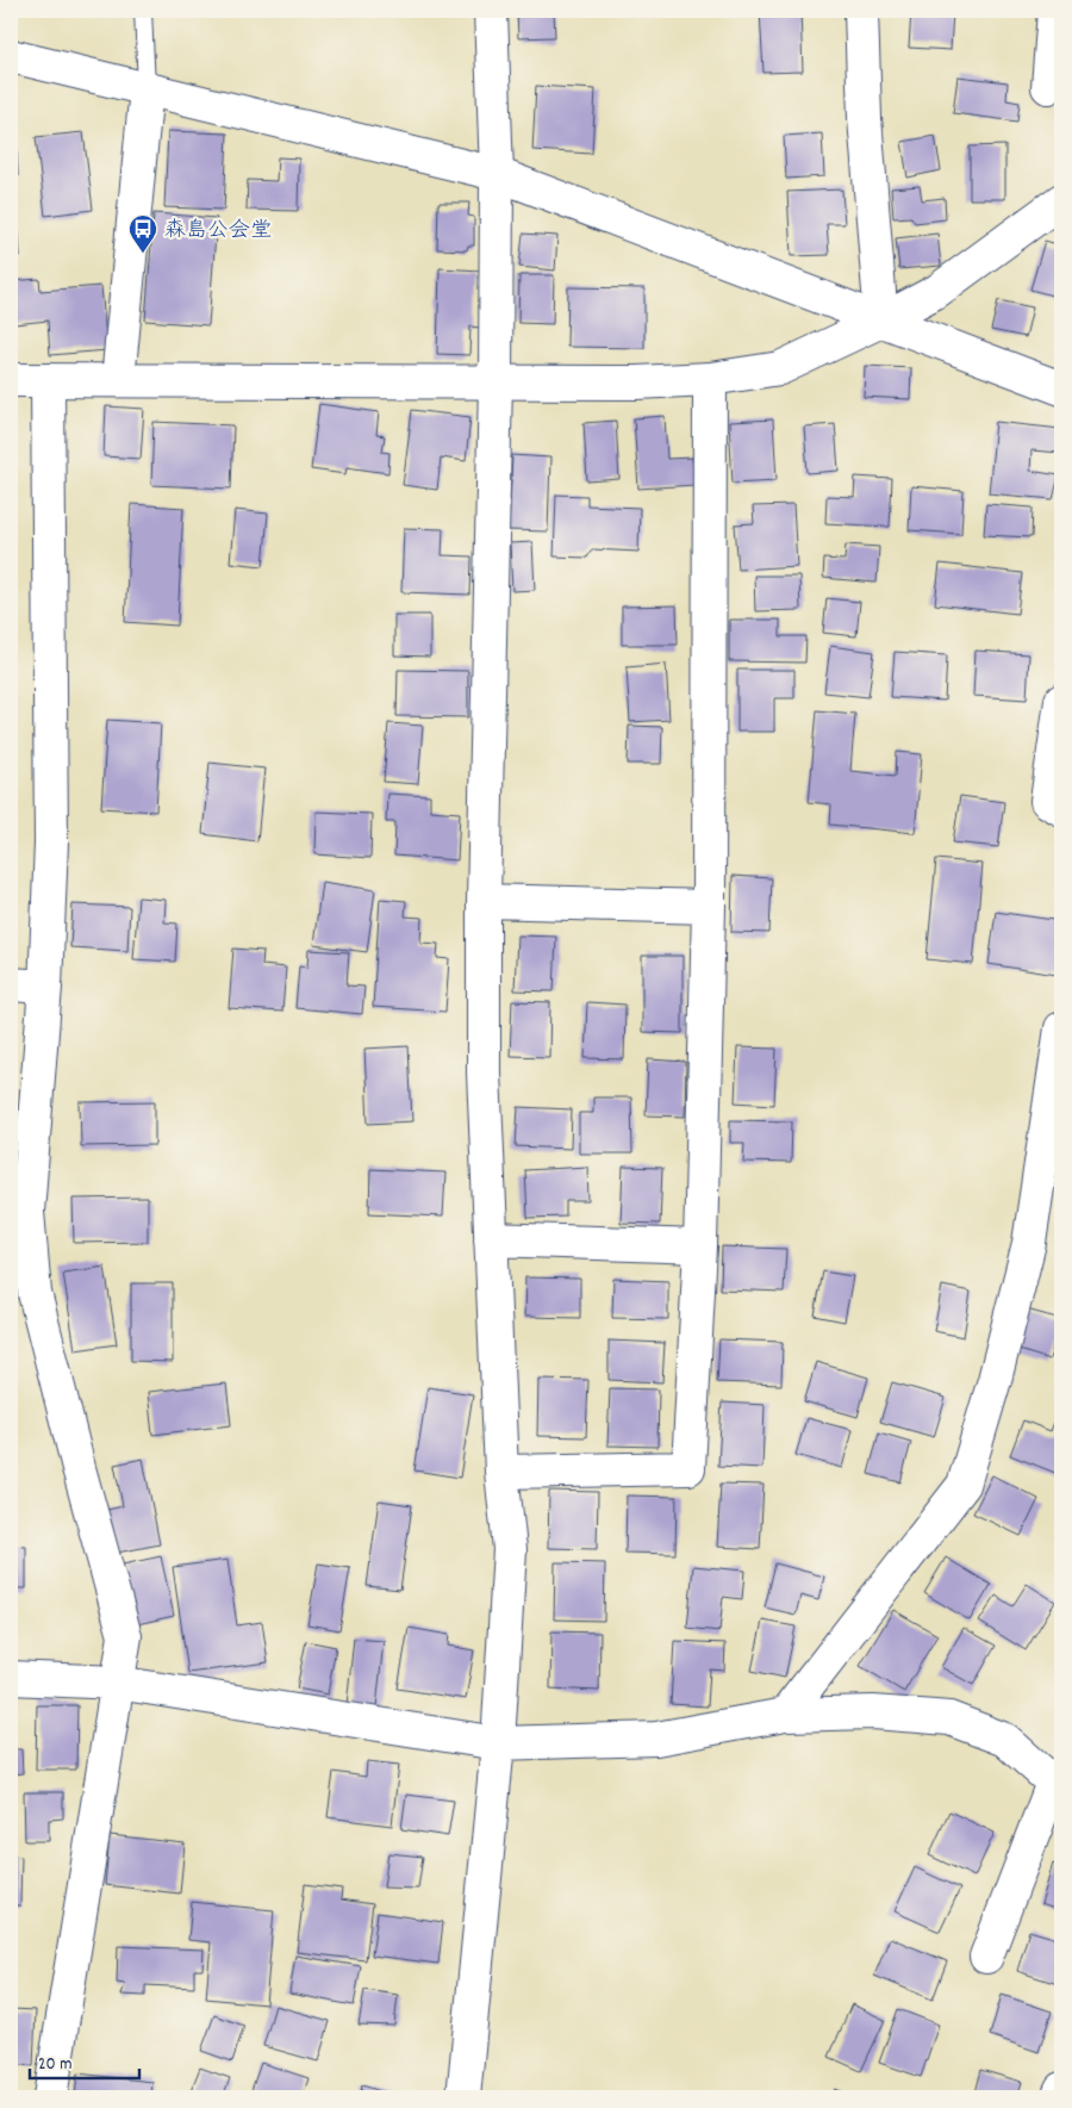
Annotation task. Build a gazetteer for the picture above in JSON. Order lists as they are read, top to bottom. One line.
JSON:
{"places":{"bus stop":["森島公会堂"]},"scale_bar":"20 m"}
